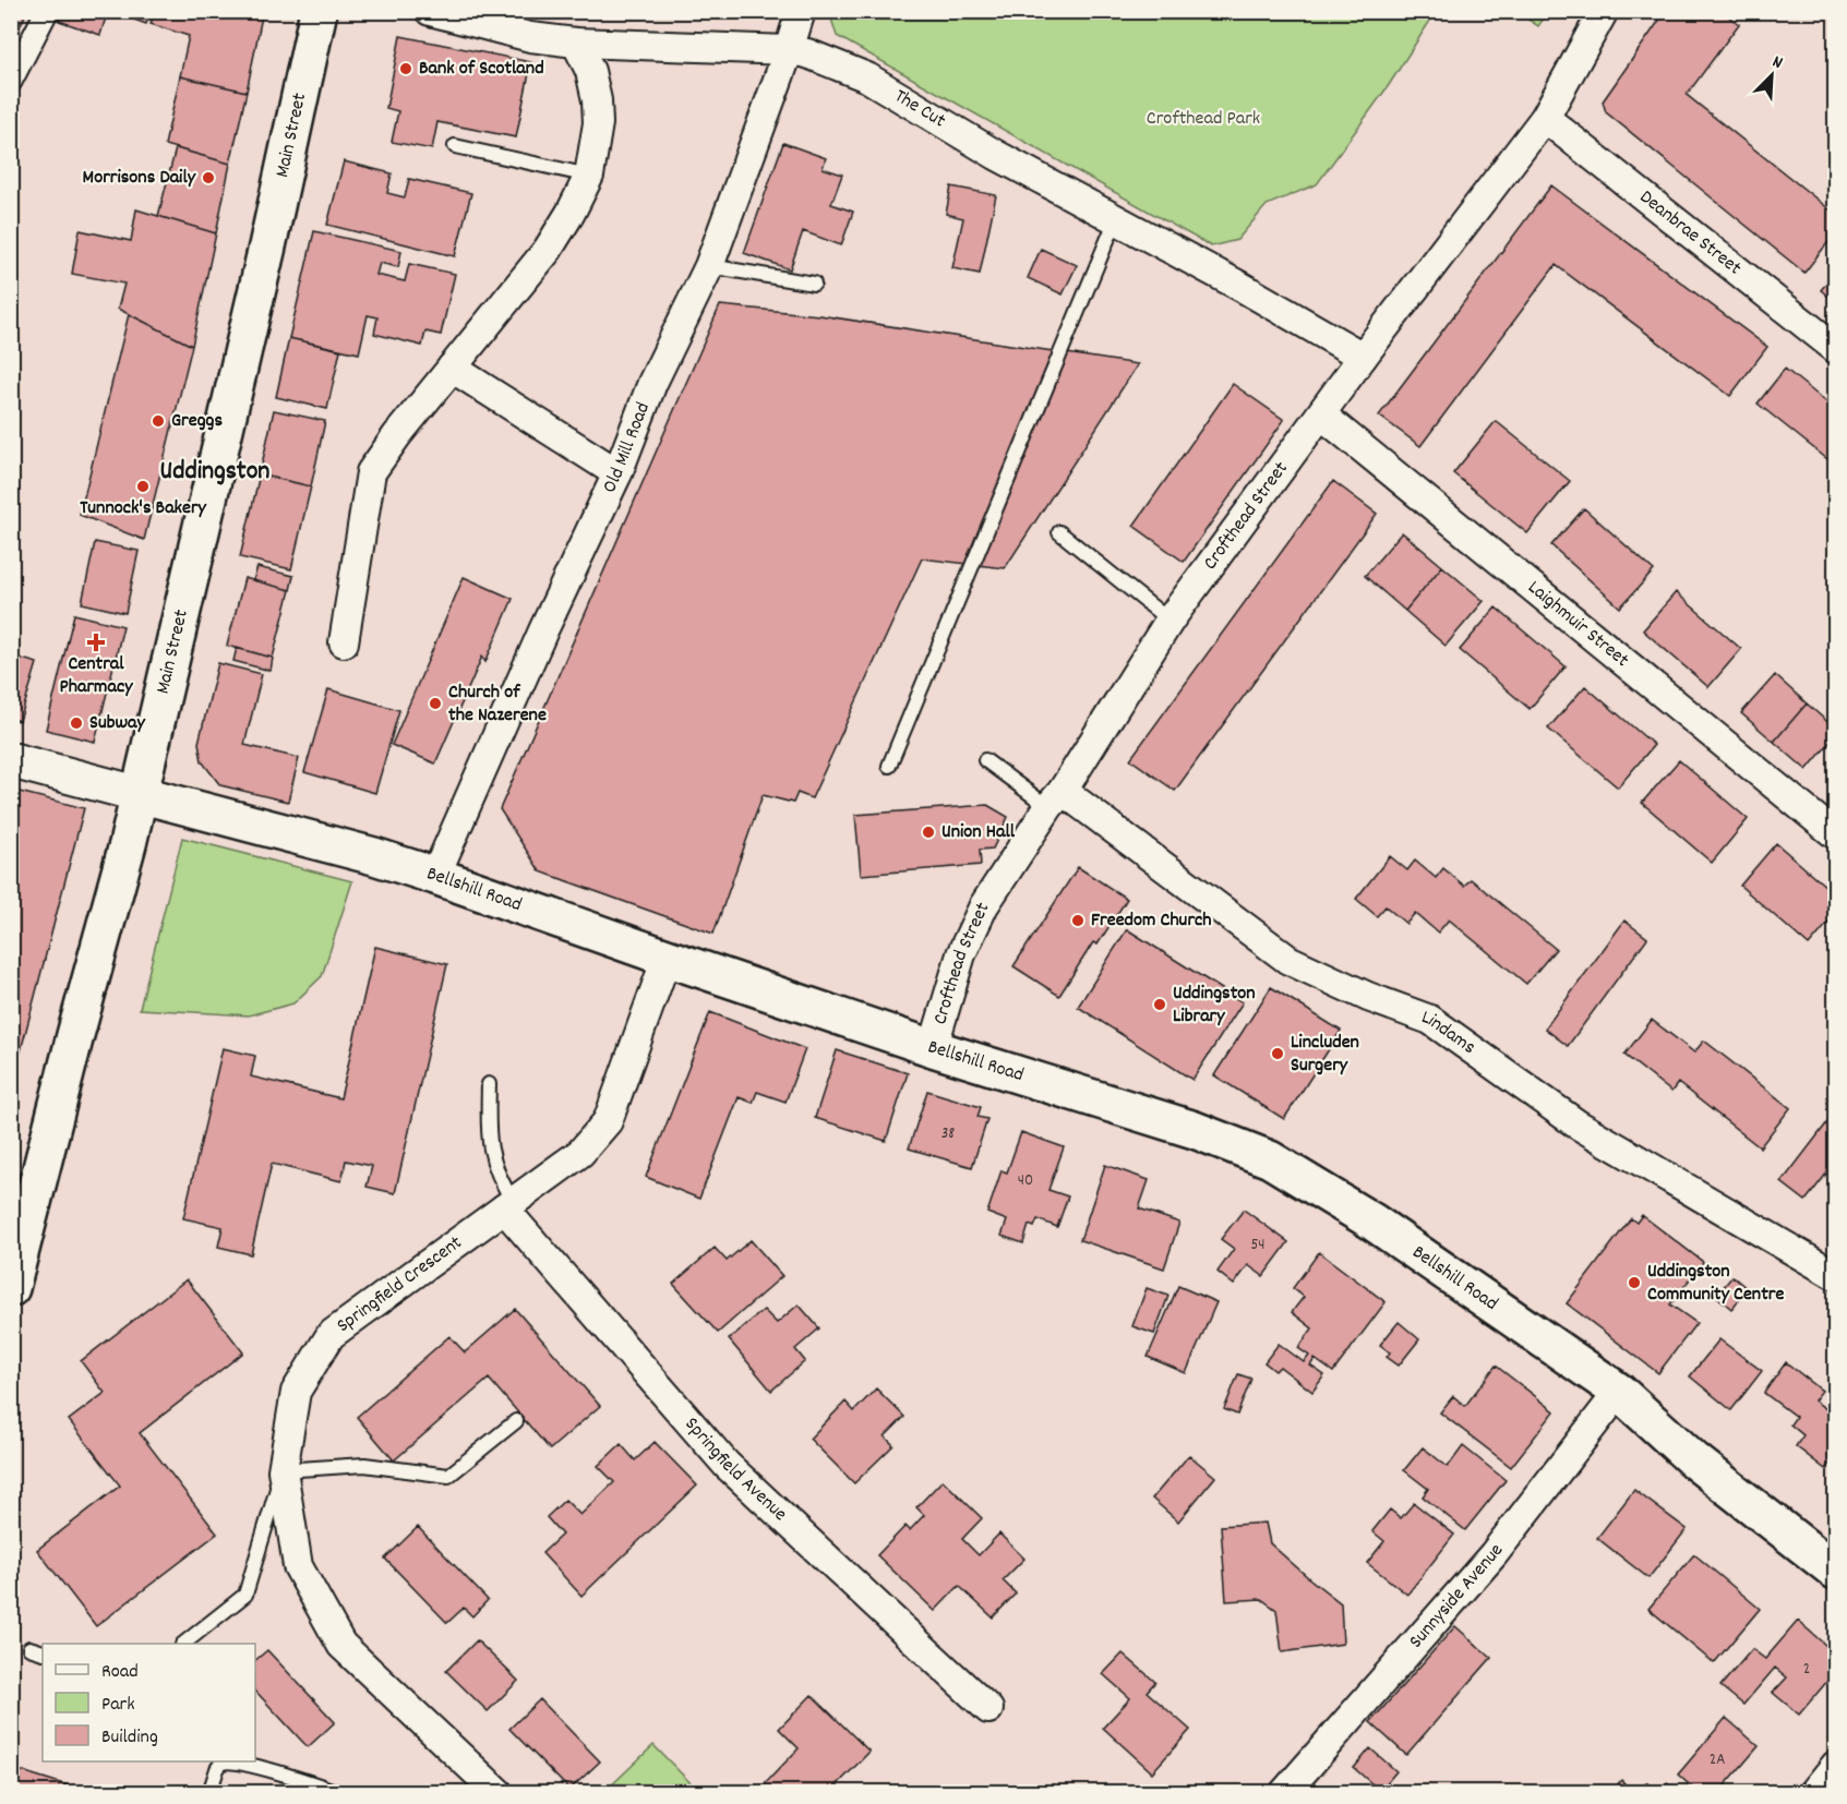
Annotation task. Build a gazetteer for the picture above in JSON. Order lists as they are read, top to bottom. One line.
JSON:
{"streets":{"main road":["Main Street","Bellshill Road"],"street":["The Cut","Deanbrae Street","Old Mill Road","Crofthead Street","Laighmuir Street","Lindams","Springfield Crescent","Springfield Avenue","Sunnyside Avenue"]},"crossings":[["The Cut","Old Mill Road"],["The Cut","Crofthead Street"],["Main Street","Bellshill Road"],["Deanbrae Street","Crofthead Street"],["Old Mill Road","Bellshill Road"],["Crofthead Street","Laighmuir Street"],["Crofthead Street","Bellshill Road"],["Crofthead Street","Lindams"],["Bellshill Road","Springfield Crescent"],["Bellshill Road","Sunnyside Avenue"],["Springfield Crescent","Springfield Avenue"]],"districts":["Uddingston"],"parks":["Crofthead Park"],"places":{"other":["Bank of Scotland","Morrisons Daily","Greggs","Tunnock's Bakery","Church of the Nazerene","Subway","Union Hall","Freedom Church","Uddingston Library","Lincluden Surgery","Uddingston Community Centre"],"health":["Central Pharmacy"]},"house_numbers":["38","40","54","2","2A"],"legend":["Road","Park","Building"],"north":"top right"}
